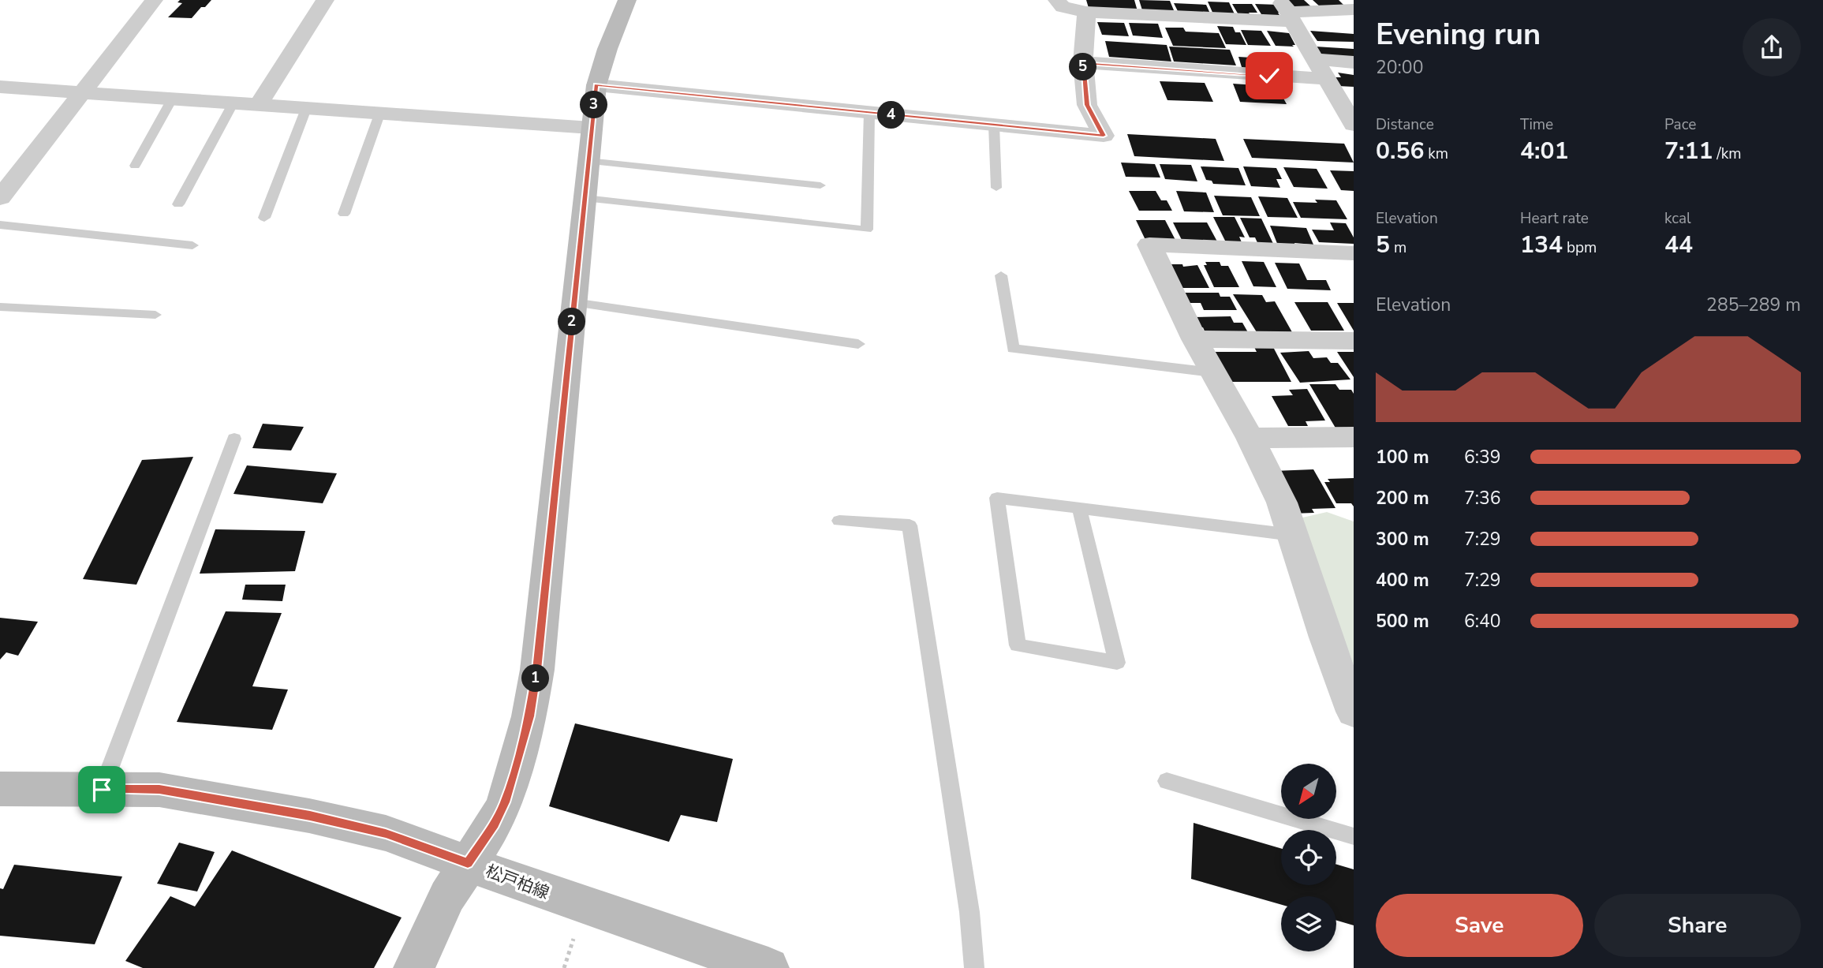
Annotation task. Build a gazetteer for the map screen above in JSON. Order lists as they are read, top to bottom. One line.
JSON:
{"streets":{"street":["松戸柏線"]},"north":"bottom left","page":{"heading":["Evening run","20:00"],"pins":["5","3","4","2","1"],"stats":[["Distance","0.56 km"],["Time","4:01"],["Pace","7:11 /km"],["Elevation","5 m"],["Heart rate","134 bpm"],["kcal","44"]],"chart":["Elevation","285–289 m"],"list":[{"name":"100 m","note":"6:39"},{"name":"200 m","note":"7:36"},{"name":"300 m","note":"7:29"},{"name":"400 m","note":"7:29"},{"name":"500 m","note":"6:40"}],"buttons":["Save","Share"]}}
